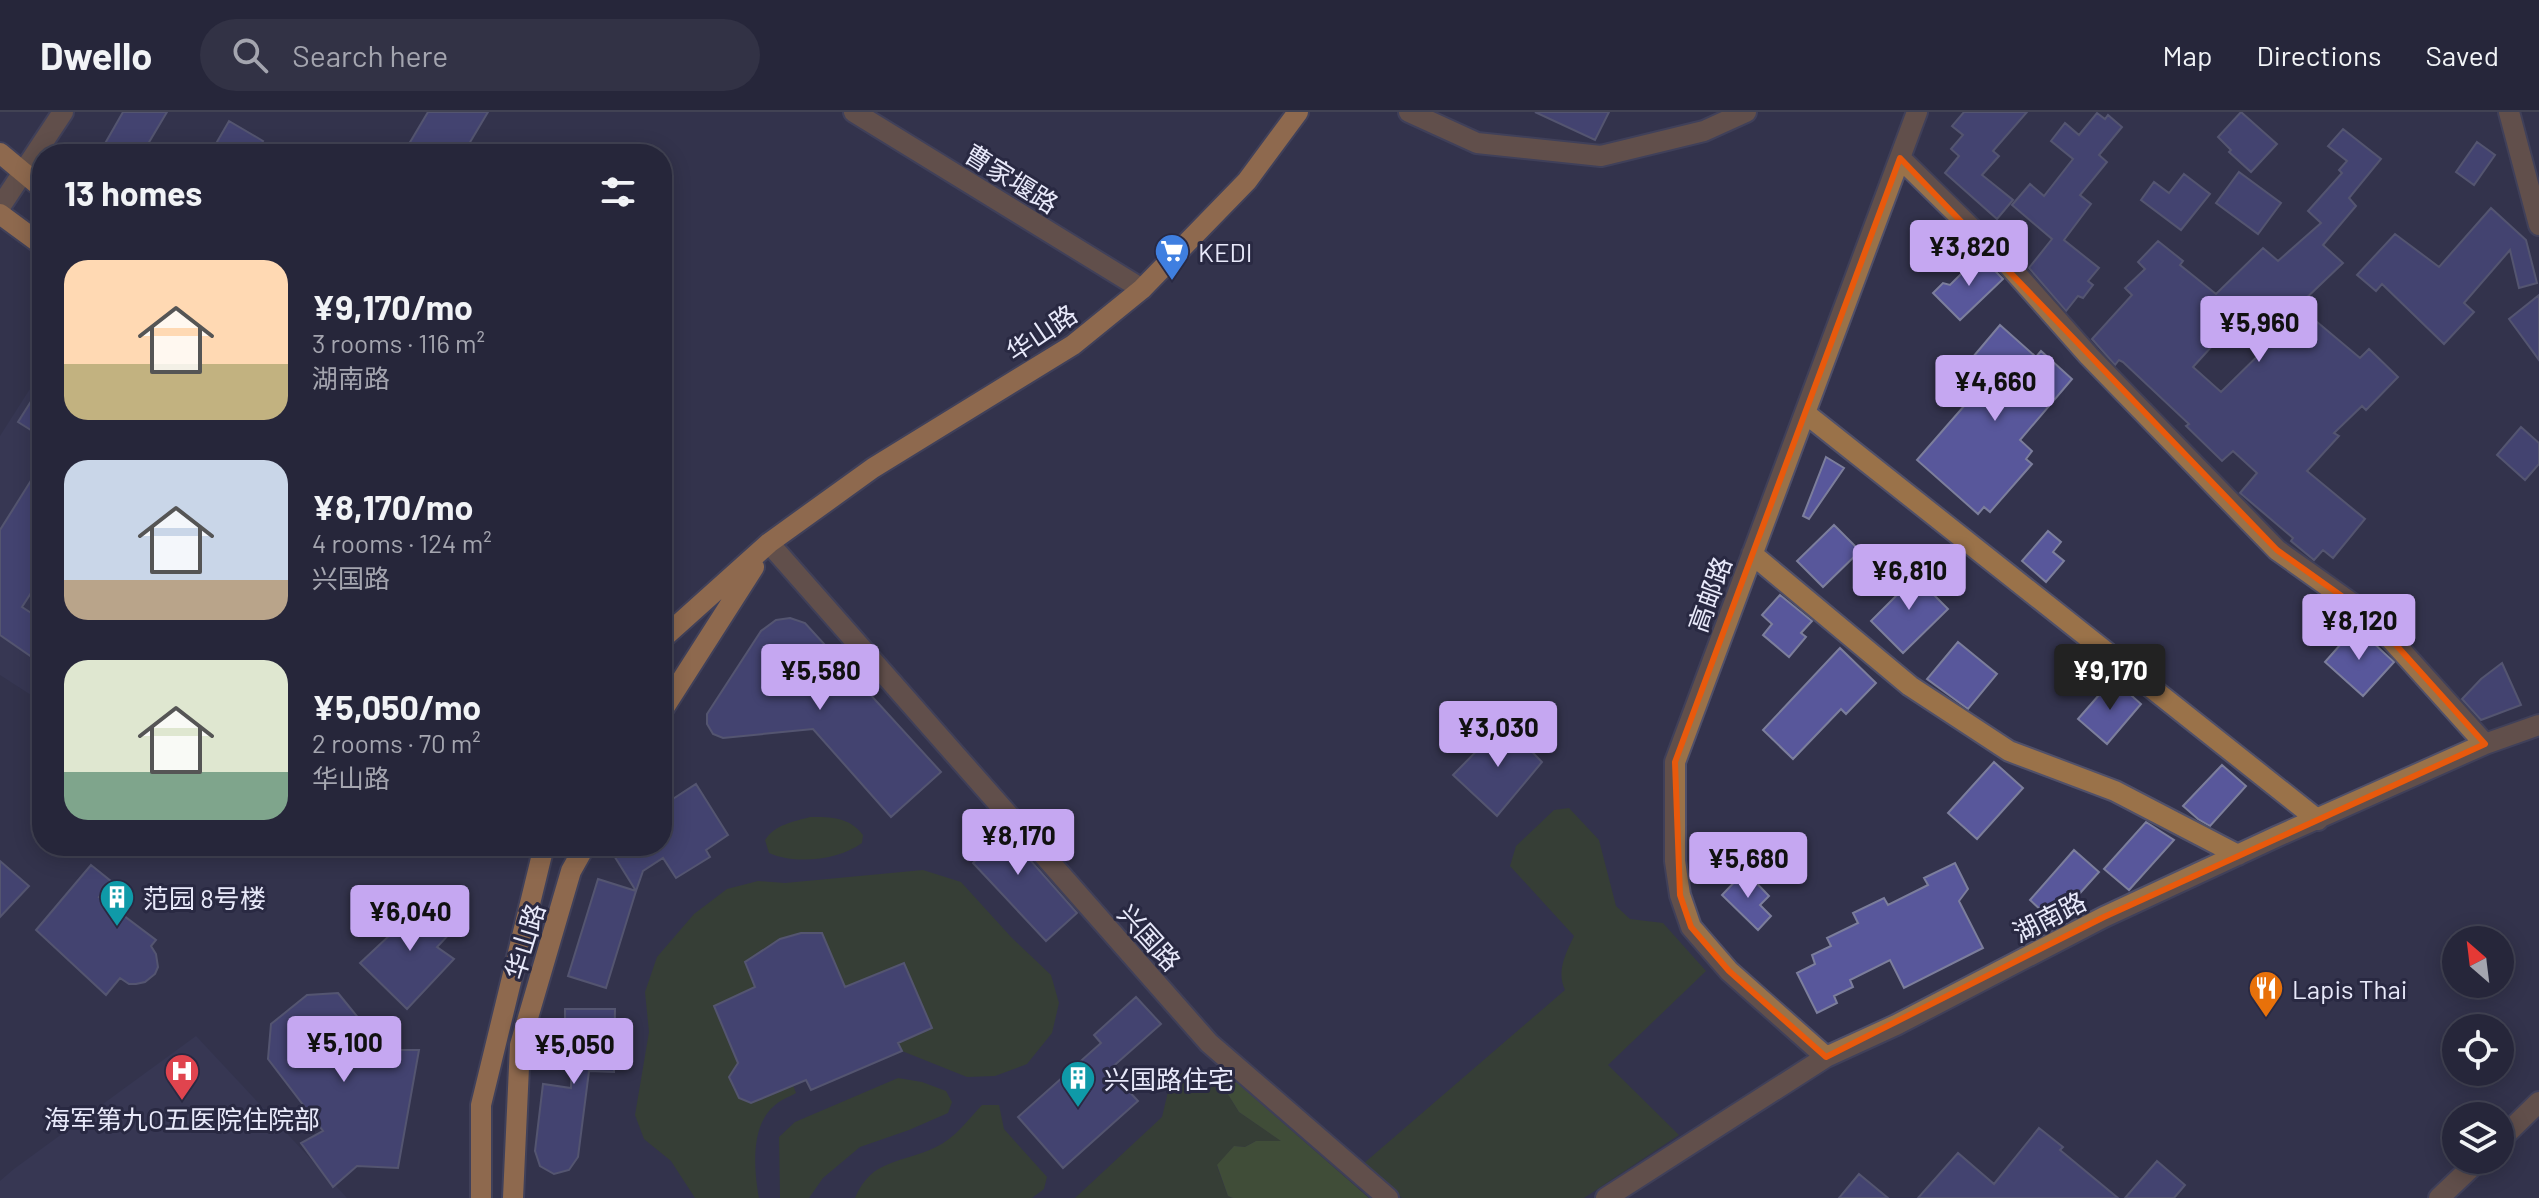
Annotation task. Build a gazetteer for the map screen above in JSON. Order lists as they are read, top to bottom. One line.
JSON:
{"streets":{"main road":["华山路"],"street":["曹家堰路","高邮路","湖南路","兴国路"]},"crossings":[["曹家堰路","华山路"],["华山路","兴国路"],["高邮路","湖南路"]],"places":{"supermarket":["KEDI"],"building":["范园 8号楼","兴国路住宅"],"restaurant":["Lapis Thai"],"hospital":["海军第九O五医院住院部"]},"north":"top left","page":{"header":"Dwello","search":"Search here","nav":["Map","Directions","Saved"],"heading":"13 homes","price":["¥3,820","¥5,960","¥4,660","¥6,810","¥8,120","¥5,580","¥9,170","¥3,030","¥8,170","¥5,680","¥6,040","¥5,100","¥5,050"],"list":[{"name":"¥9,170/mo","note":"3 rooms · 116 m² · 湖南路"},{"name":"¥8,170/mo","note":"4 rooms · 124 m² · 兴国路"},{"name":"¥5,050/mo","note":"2 rooms · 70 m² · 华山路"}]}}
